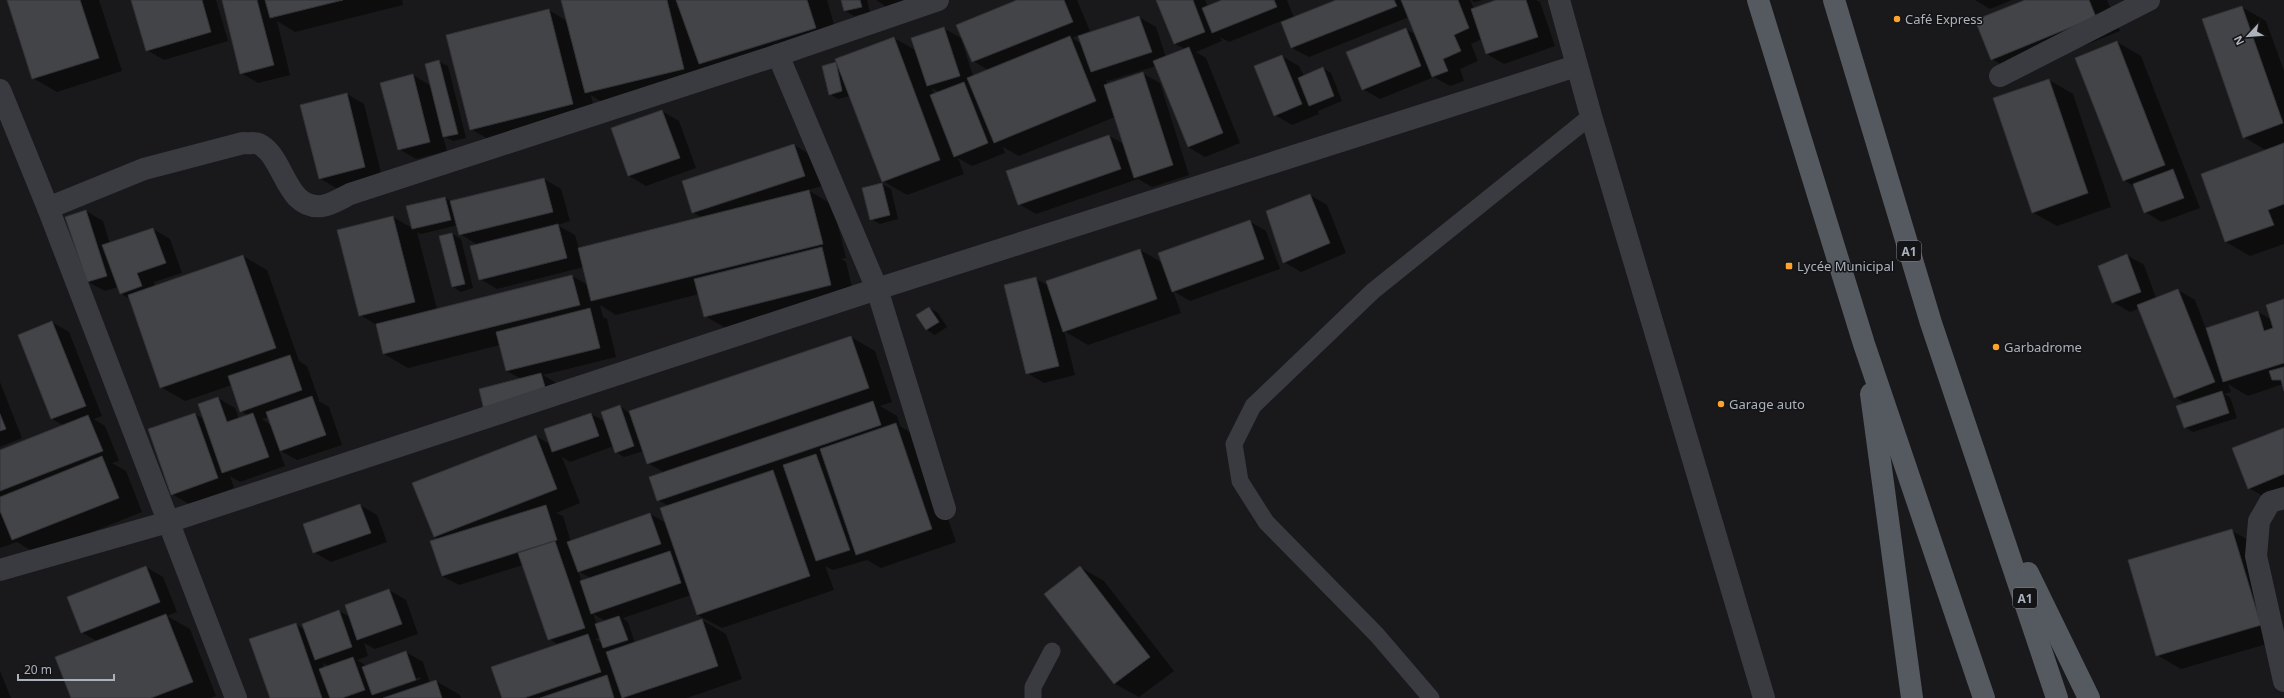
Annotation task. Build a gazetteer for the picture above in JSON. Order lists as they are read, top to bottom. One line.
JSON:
{"streets":{"main road":["A1"]},"places":{"other":["Café Express","Garbadrome","Garage auto"],"transit":["Lycée Municipal"]},"scale_bar":"20 m","north":"bottom left"}
